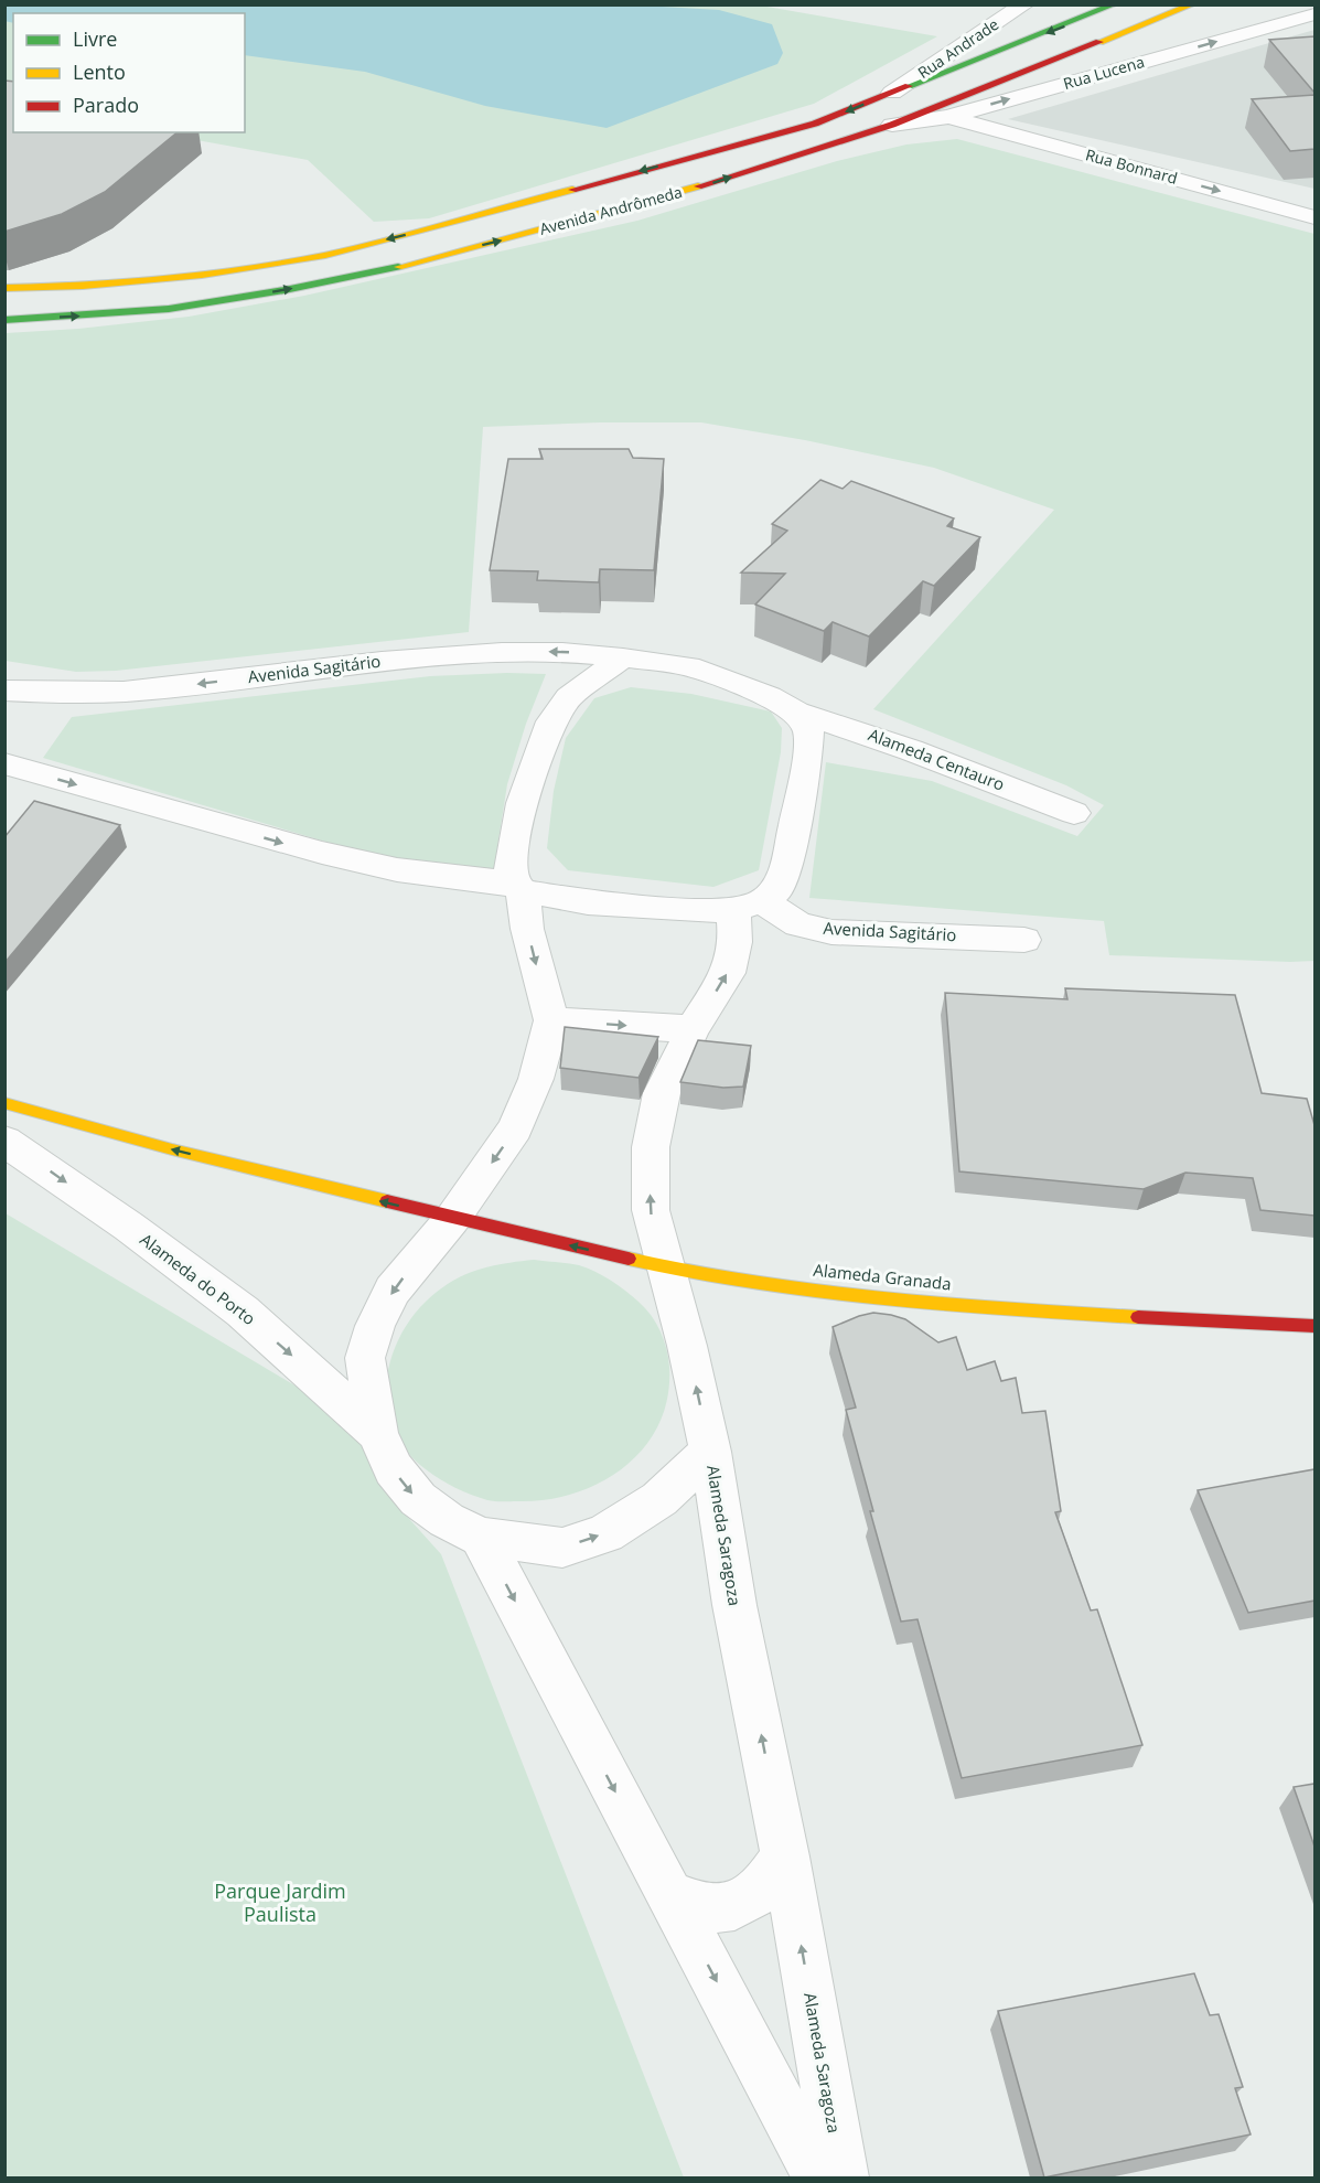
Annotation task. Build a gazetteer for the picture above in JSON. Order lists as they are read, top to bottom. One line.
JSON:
{"streets":{"main road":["Avenida Andrômeda","Alameda Granada"],"street":["Rua Andrade","Rua Lucena","Rua Bonnard","Avenida Sagitário","Alameda Centauro","Alameda do Porto","Alameda Saragoza"]},"crossings":[["Rua Andrade","Avenida Andrômeda"],["Rua Lucena","Rua Bonnard"],["Rua Lucena","Avenida Andrômeda"],["Avenida Sagitário","Alameda Centauro"],["Avenida Sagitário","Alameda Saragoza"],["Alameda Granada","Alameda Saragoza"]],"one_way":["Rua Lucena","Rua Bonnard","Alameda do Porto"],"parks":["Parque Jardim Paulista"],"legend":["Livre","Lento","Parado"]}
